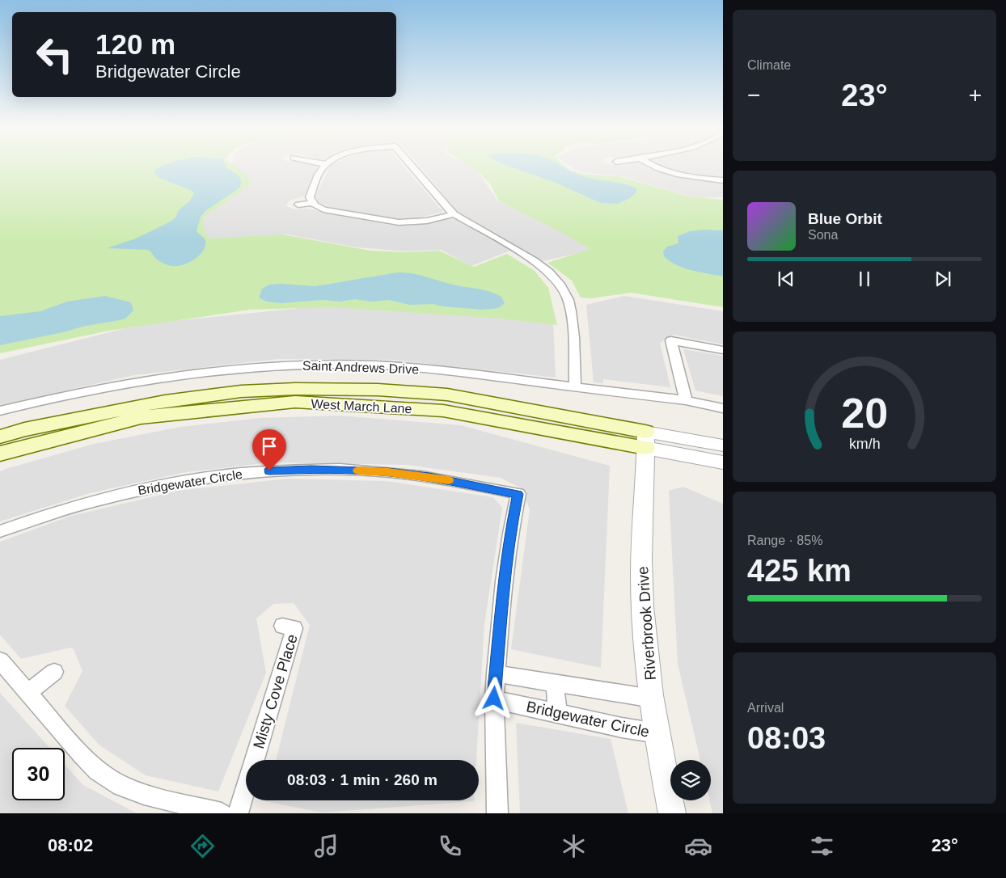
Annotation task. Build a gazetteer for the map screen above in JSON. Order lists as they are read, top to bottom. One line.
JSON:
{"streets":{"main road":["West March Lane"],"street":["Saint Andrews Drive","Bridgewater Circle","Riverbrook Drive","Misty Cove Place"]},"crossings":[["West March Lane","Riverbrook Drive"],["Bridgewater Circle","Riverbrook Drive"]],"page":{"tile":["Climate",["Range · 85%","425 km"],["Arrival","08:03"]],"turn":["120 m","Bridgewater Circle"],"heat":["−","23°","+"],"song":["Blue Orbit","Sona"],"limit":"30","trip":"08:03 · 1 min · 260 m","tabs":["08:02","23°"],"gauge":["20","km/h"]}}
